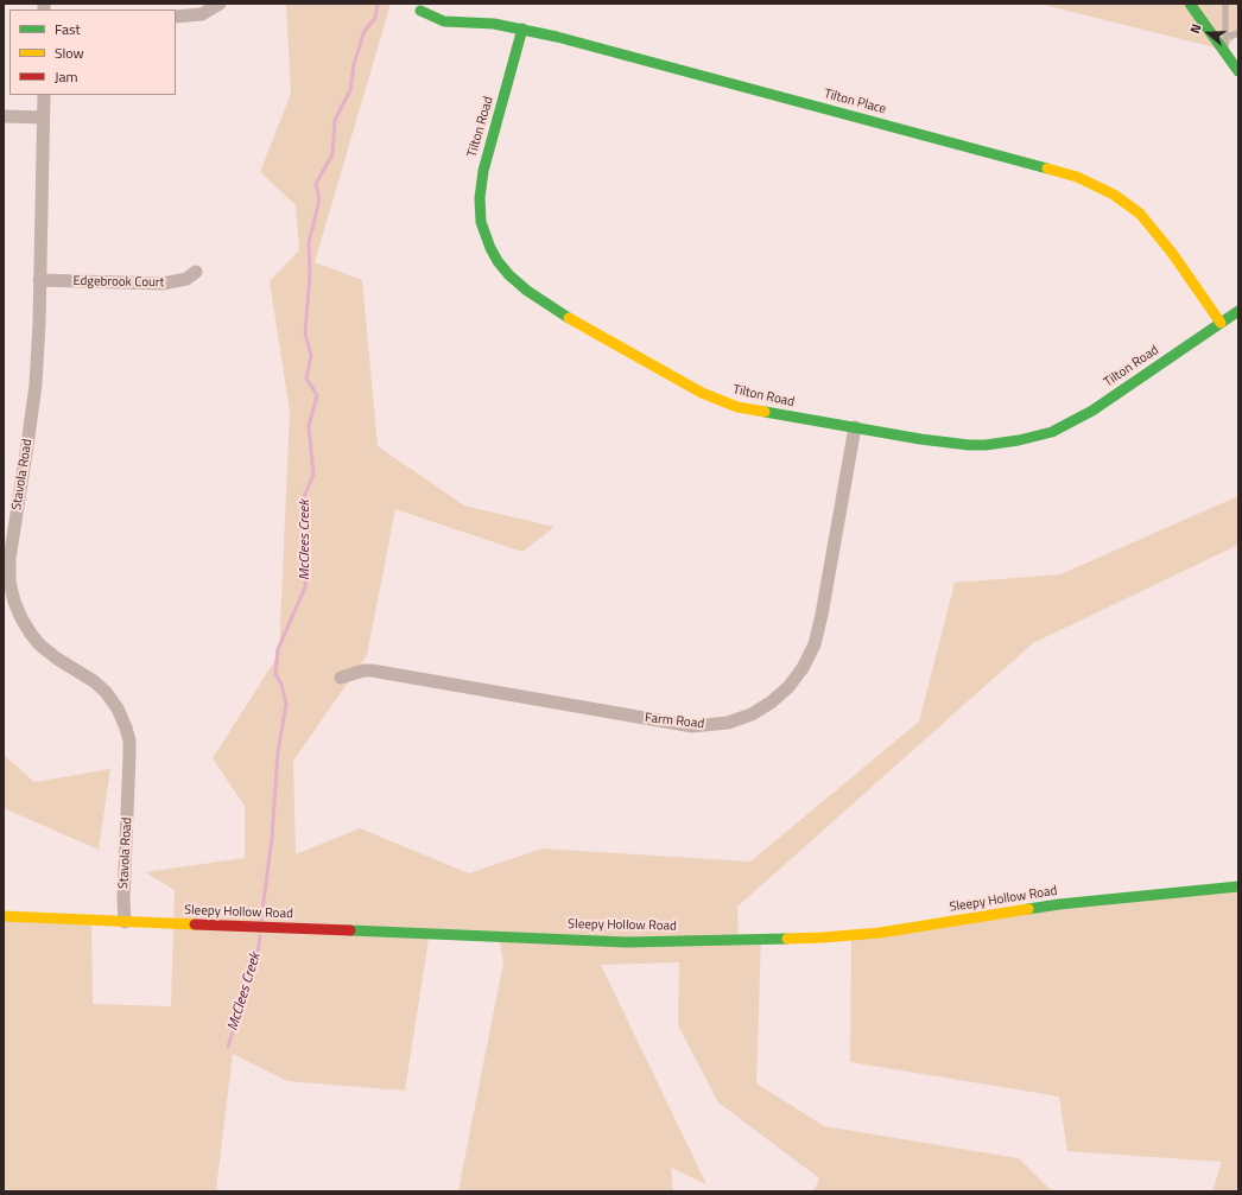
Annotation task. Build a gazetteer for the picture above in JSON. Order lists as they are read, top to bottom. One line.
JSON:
{"streets":{"street":["Tilton Place","Tilton Road","Edgebrook Court","Stavola Road","Farm Road","Sleepy Hollow Road"]},"crossings":[["Tilton Place","Tilton Road"],["Tilton Road","Farm Road"],["Edgebrook Court","Stavola Road"],["Stavola Road","Sleepy Hollow Road"]],"water":["McClees Creek"],"legend":["Fast","Slow","Jam"],"north":"left"}
